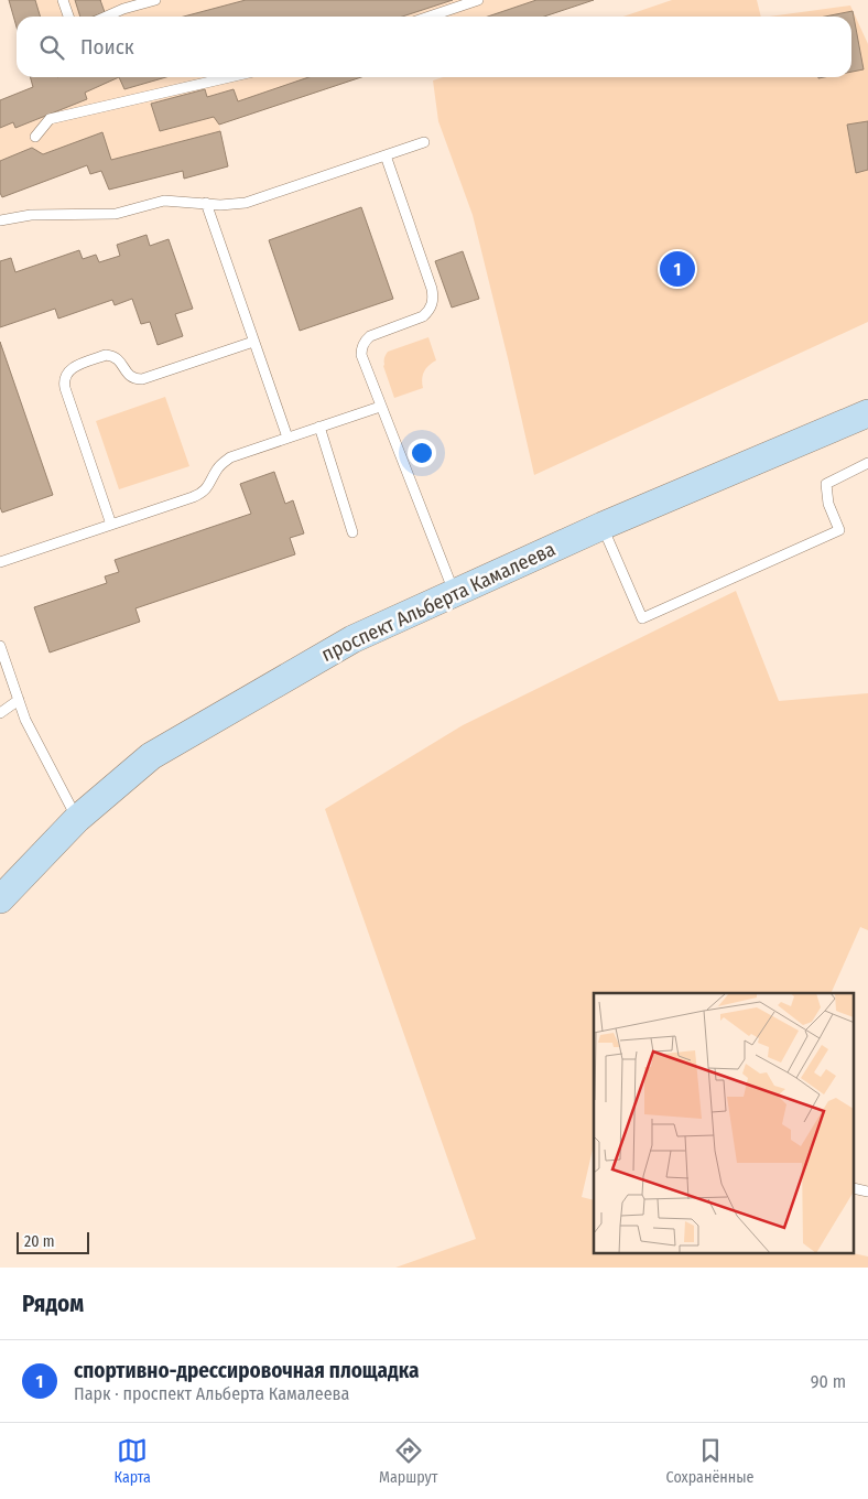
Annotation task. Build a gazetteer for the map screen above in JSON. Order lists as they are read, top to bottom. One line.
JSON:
{"streets":{"main road":["проспект Альберта Камалеева"]},"scale_bar":"20 m","page":{"search":"Поиск","pins":"1","scale":"20 m","heading":"Рядом","list":[{"mark":"1","name":"спортивно-дрессировочная площадка","note":"Парк · проспект Альберта Камалеева","value":"90 m"}],"nav":["Карта","Маршрут","Сохранённые"]}}
